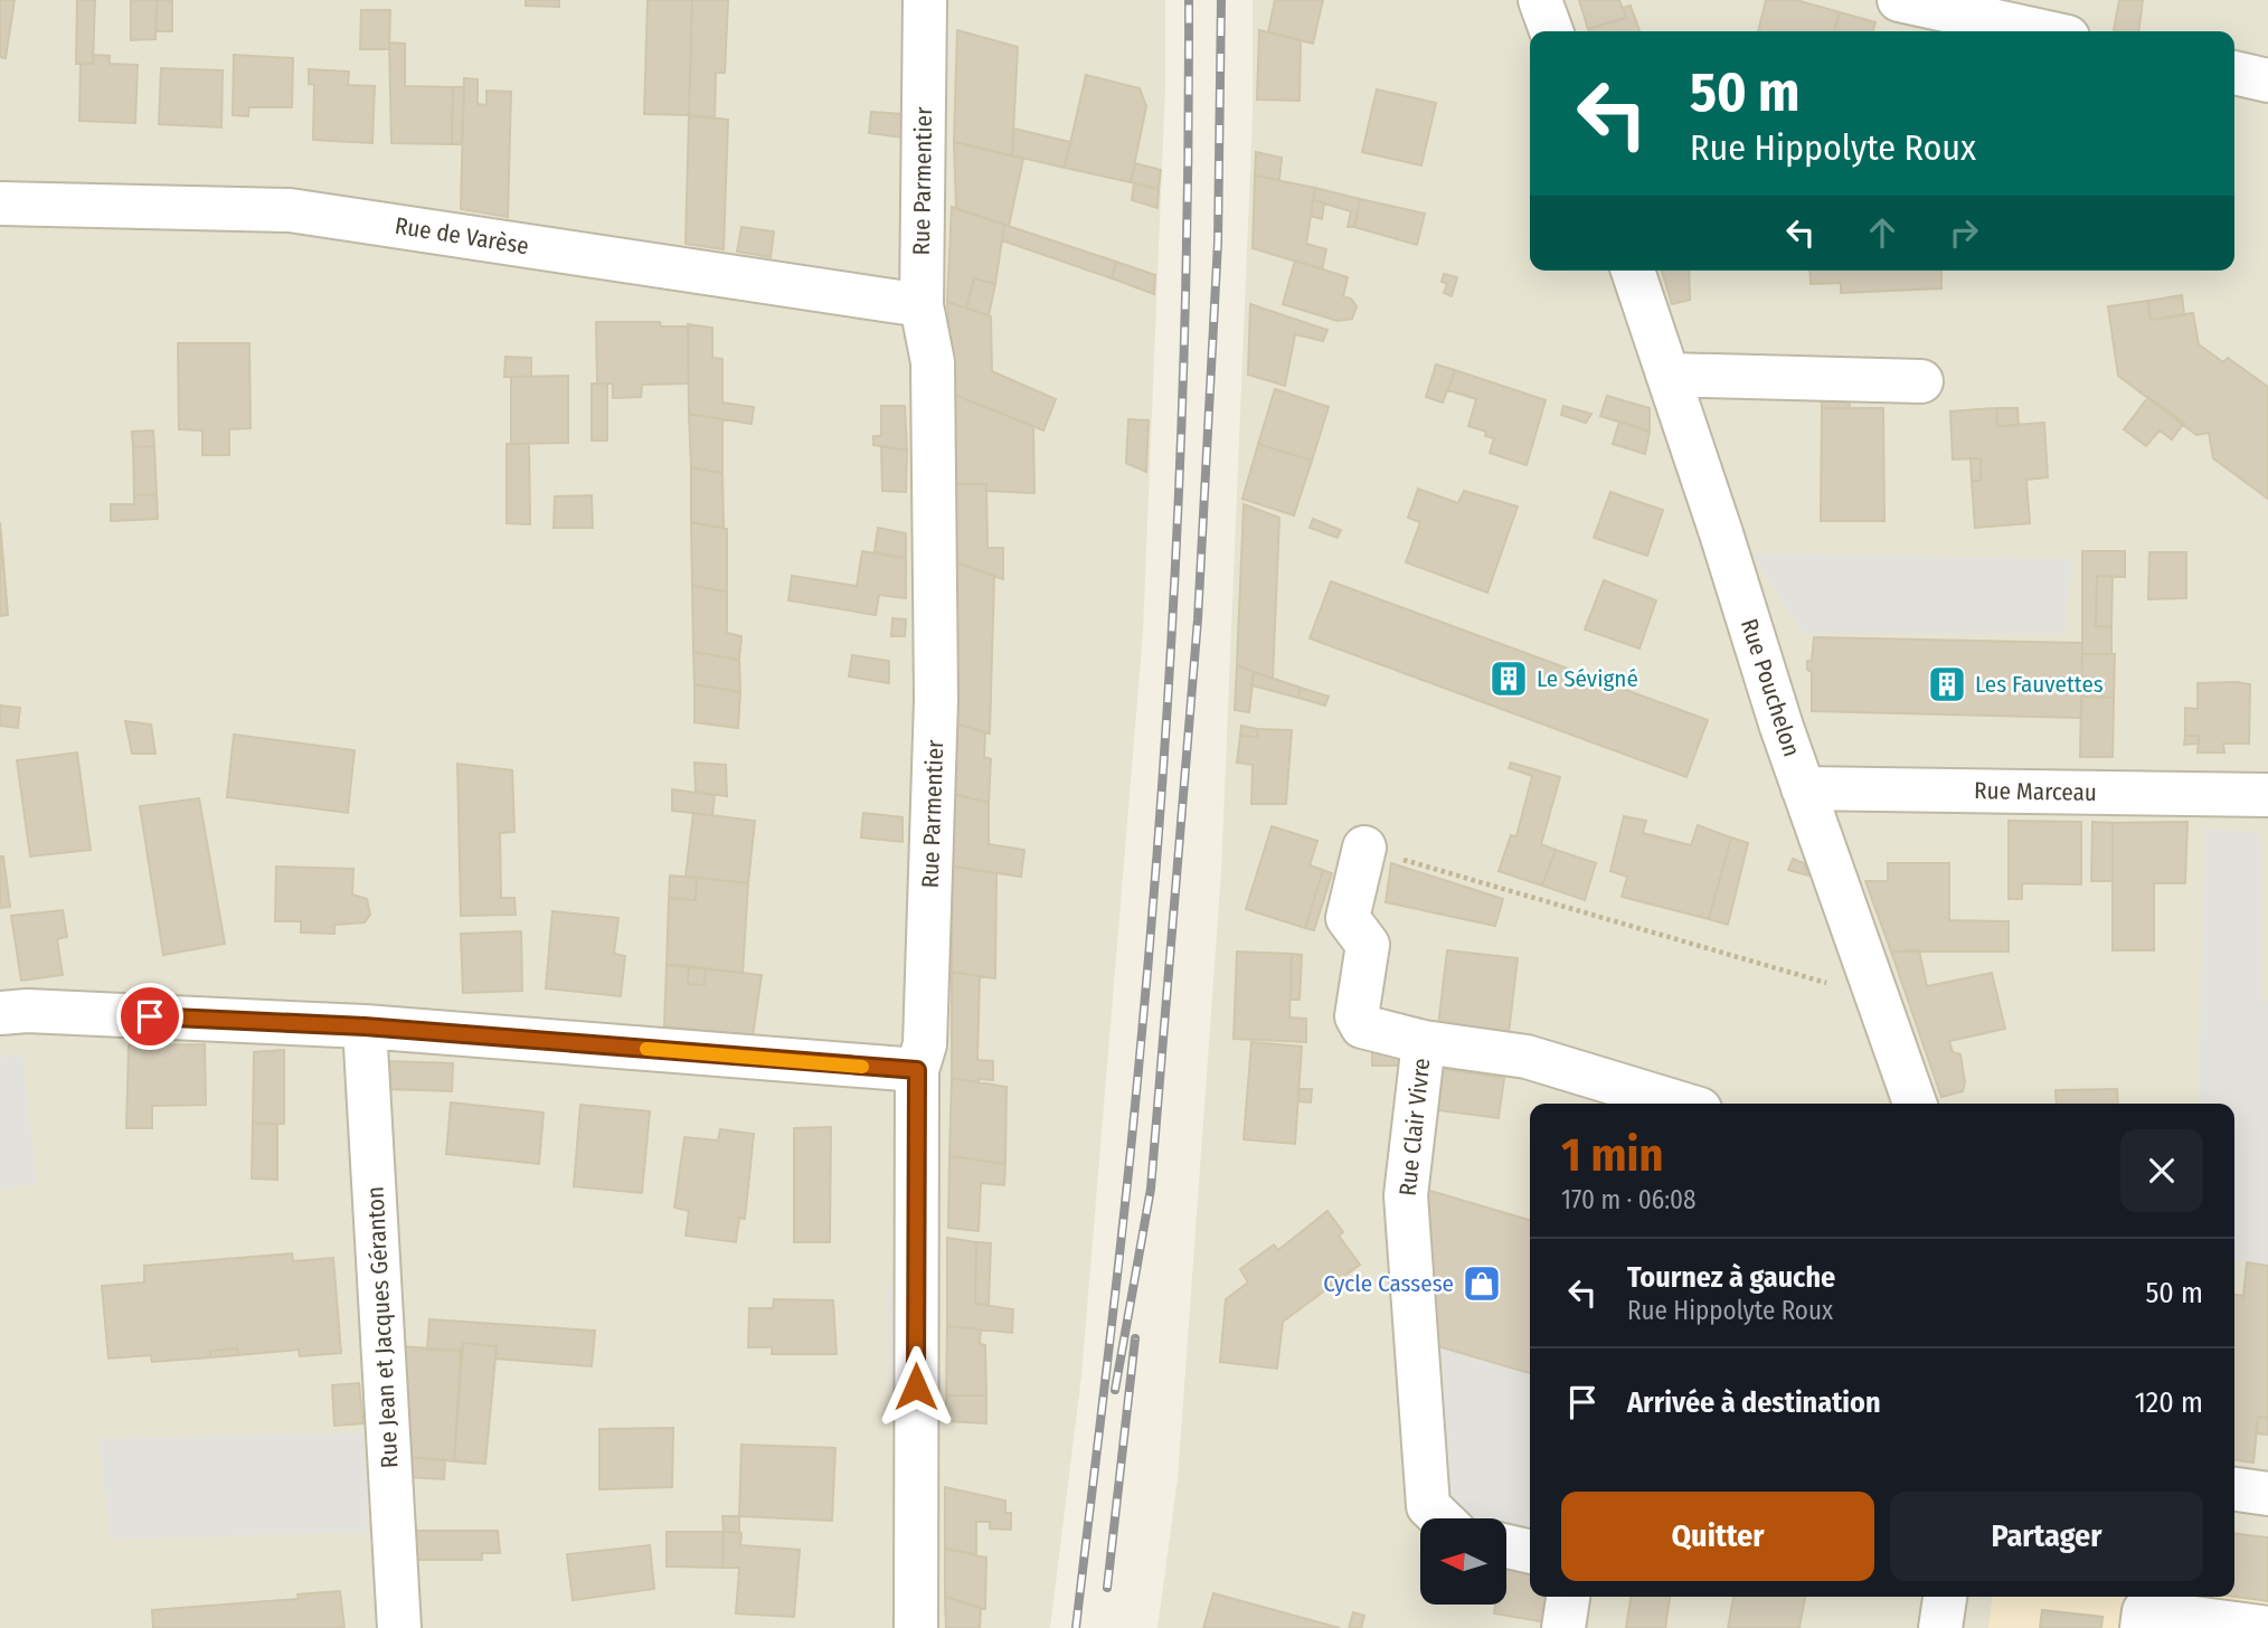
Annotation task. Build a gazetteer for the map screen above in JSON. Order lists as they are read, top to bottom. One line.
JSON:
{"streets":{"street":["Rue Parmentier","Rue de Varèse","Rue Pouchelon","Rue Marceau","Rue Clair Vivre","Rue Jean et Jacques Géranton"]},"crossings":[["Rue Parmentier","Rue de Varèse"],["Rue Pouchelon","Rue Marceau"]],"places":{"building":["Le Sévigné","Les Fauvettes"],"shop":["Cycle Cassese"]},"north":"left","page":{"turn":["50 m","Rue Hippolyte Roux"],"heading":["1 min","170 m · 06:08"],"list":[{"name":"Tournez à gauche","note":"Rue Hippolyte Roux","value":"50 m"},{"name":"Arrivée à destination","value":"120 m"}],"buttons":["Quitter","Partager"]}}
